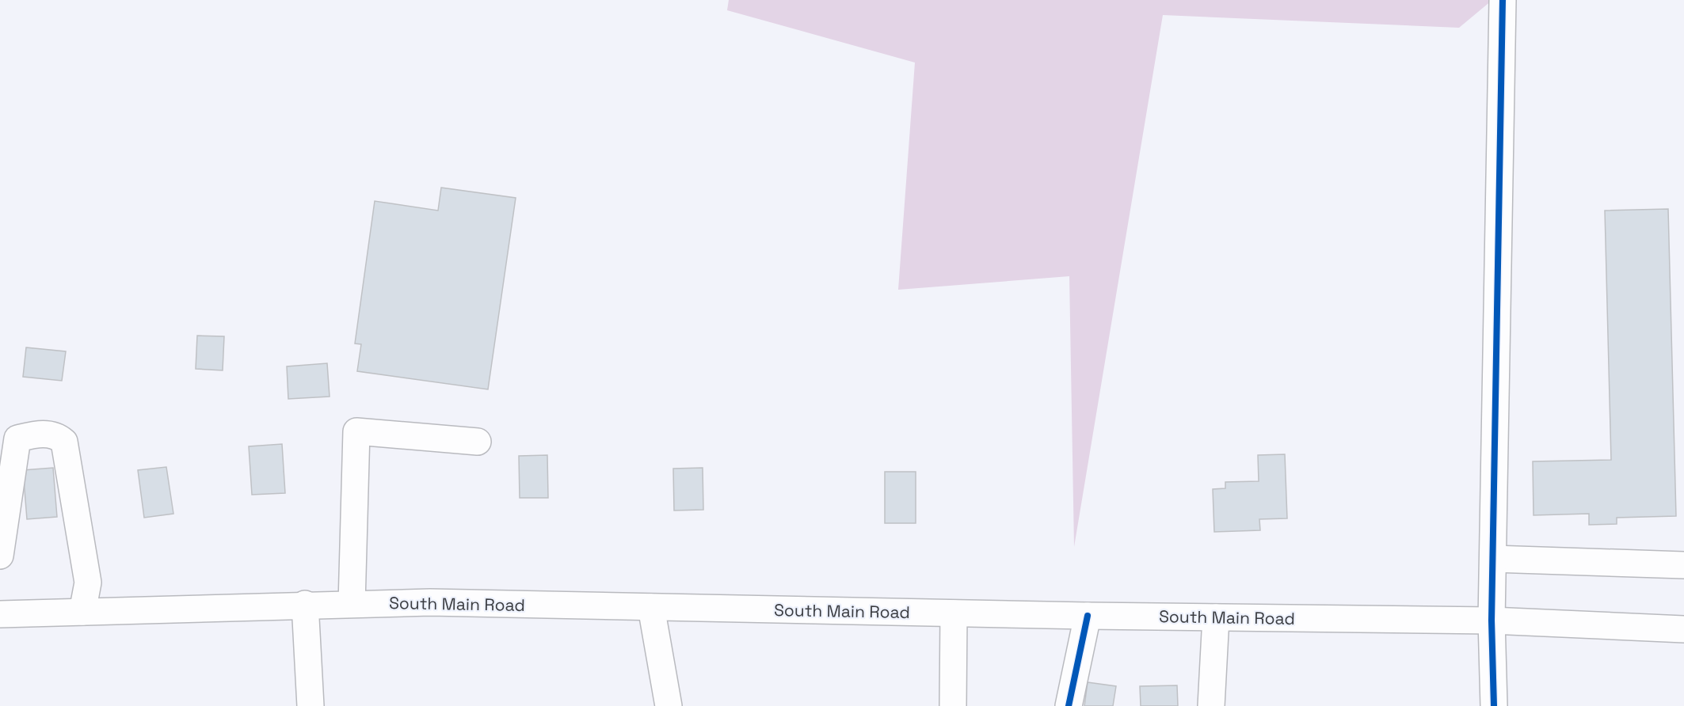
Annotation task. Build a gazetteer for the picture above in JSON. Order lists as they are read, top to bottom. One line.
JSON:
{"streets":{"main road":["South Main Road"]}}
